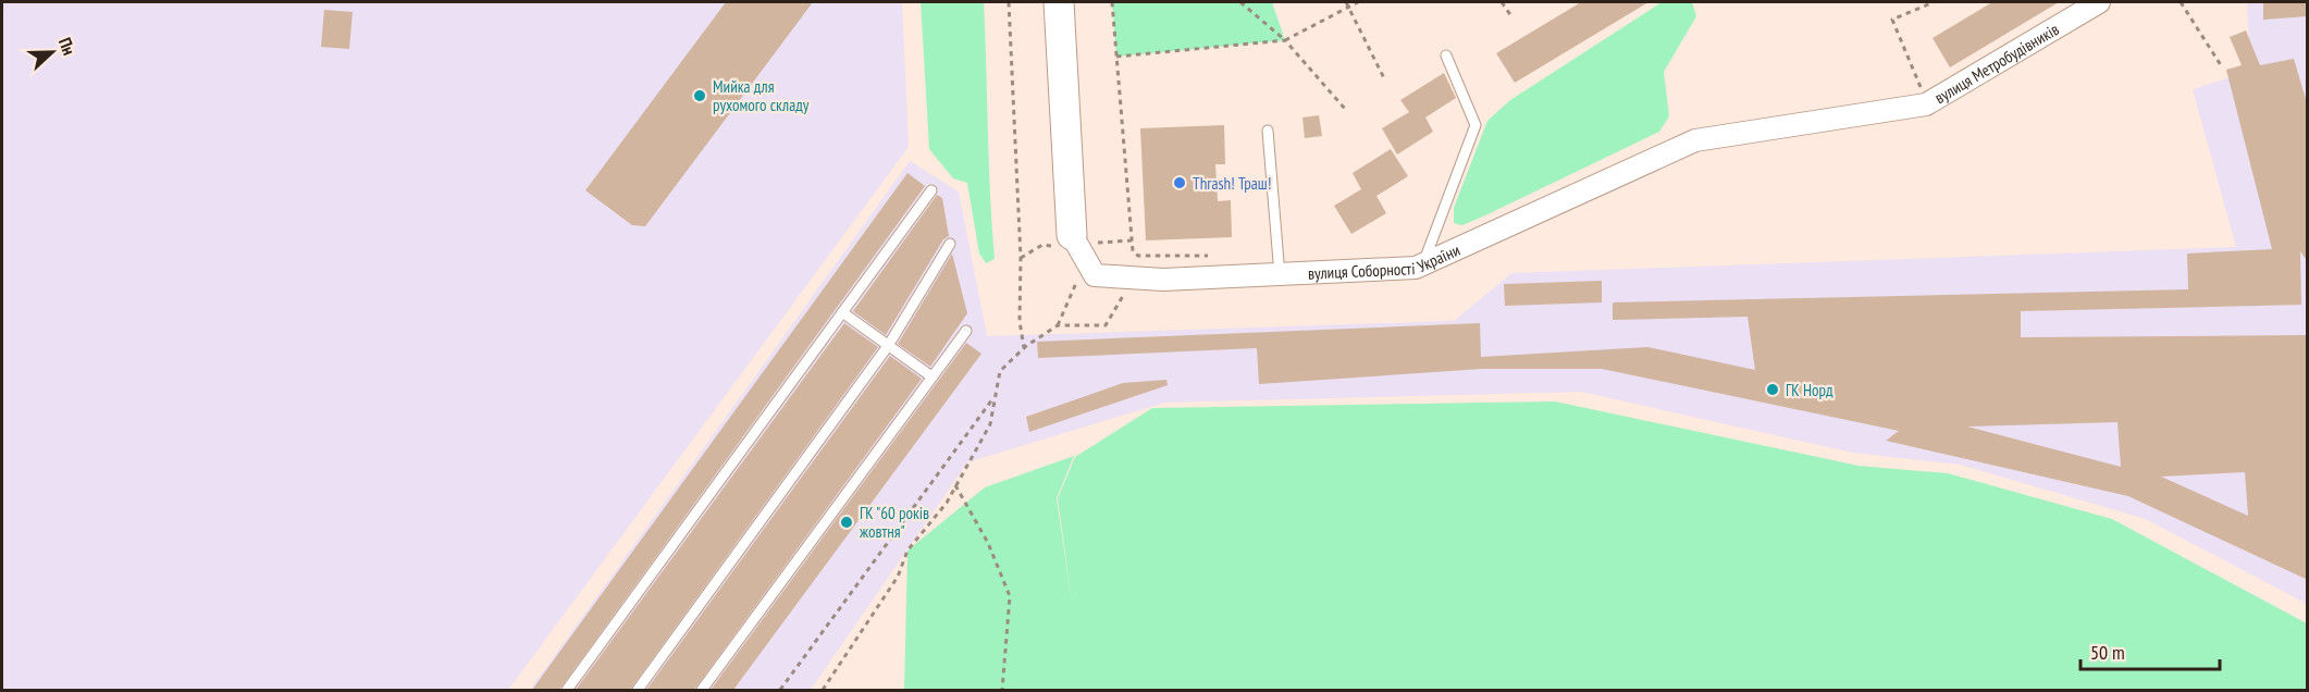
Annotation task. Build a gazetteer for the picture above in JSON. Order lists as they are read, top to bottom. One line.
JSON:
{"streets":{"street":["вулиця Метробудівників","вулиця Соборності України"]},"crossings":[["вулиця Метробудівників","вулиця Соборності України"]],"places":["Мийка для рухомого складу","Thrash! Траш!","ГК Норд","ГК \"60 років жовтня\""],"scale_bar":"50 m","north":"right"}
